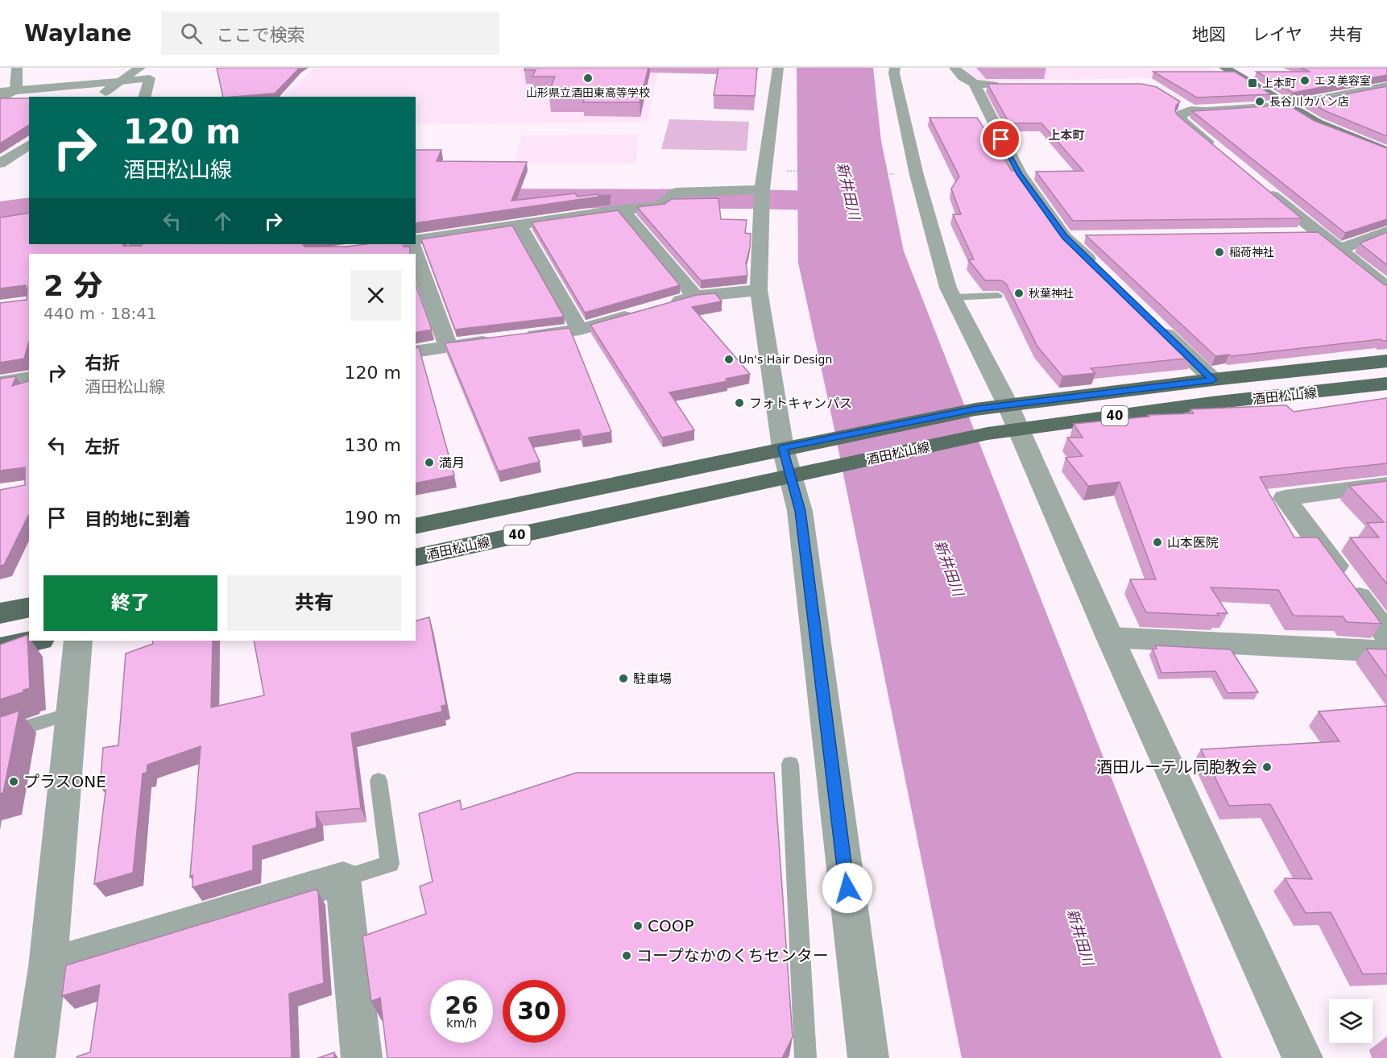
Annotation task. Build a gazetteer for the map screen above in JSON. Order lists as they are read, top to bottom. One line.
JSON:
{"streets":{"main road":["酒田松山線","40"]},"districts":["上本町"],"water":["新井田川"],"places":{"other":["山形県立酒田東高等学校","エヌ美容室","長谷川カバン店","稲荷神社","秋葉神社","Un's Hair Design","フォトキャンパス","満月","山本医院","駐車場","酒田ルーテル同胞教会","プラスONE","COOP","コープなかのくちセンター"],"transit":["上本町"]},"page":{"header":"Waylane","search":"ここで検索","nav":["地図","レイヤ","共有"],"turn":["120 m","酒田松山線"],"heading":["2 分","440 m · 18:41"],"list":[{"name":"右折","note":"酒田松山線","value":"120 m"},{"name":"左折","value":"130 m"},{"name":"目的地に到着","value":"190 m"}],"buttons":["終了","共有"],"speed":"26 km/h","limit":"30"}}
